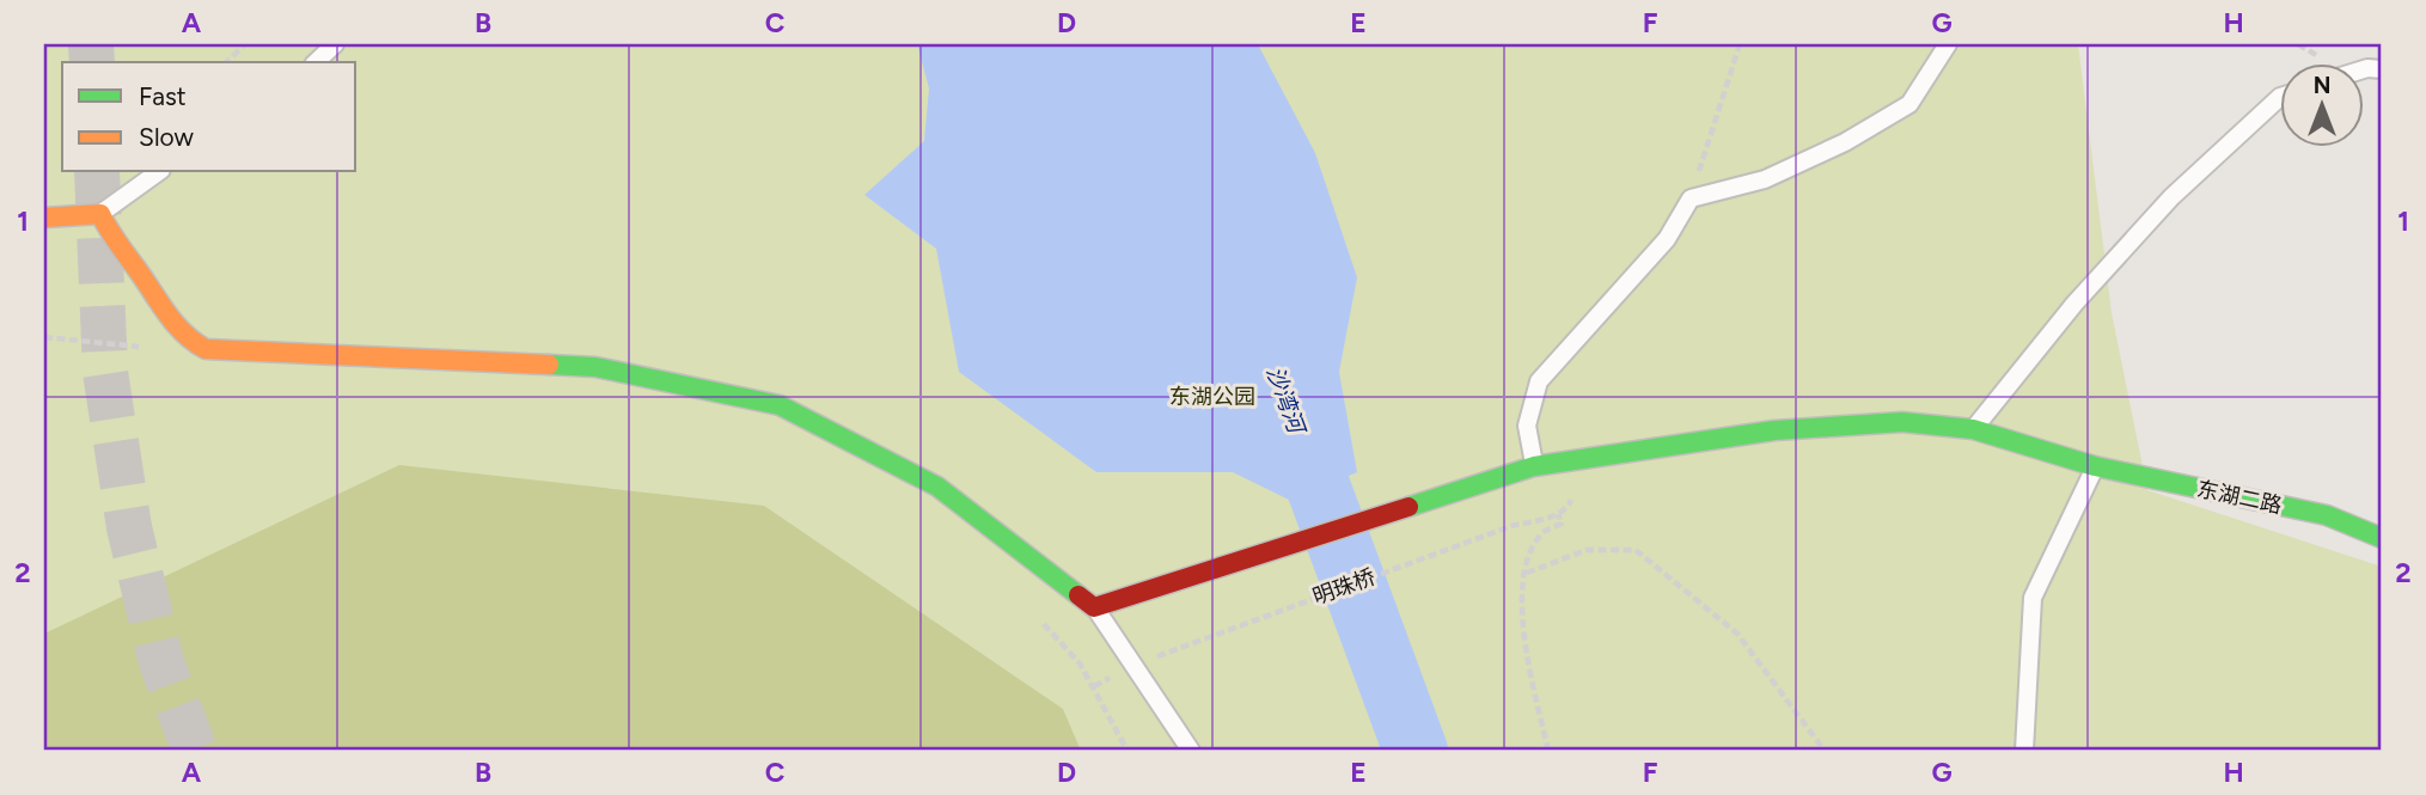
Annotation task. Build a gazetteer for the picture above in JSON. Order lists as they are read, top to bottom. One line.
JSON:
{"streets":{"street":["东湖二路"],"path":["明珠桥"]},"water":["沙湾河"],"parks":["东湖公园"],"legend":["Fast","Slow"],"north":"top","grid":{"columns":["A","B","C","D","E","F","G","H"],"rows":["1","2"]}}
